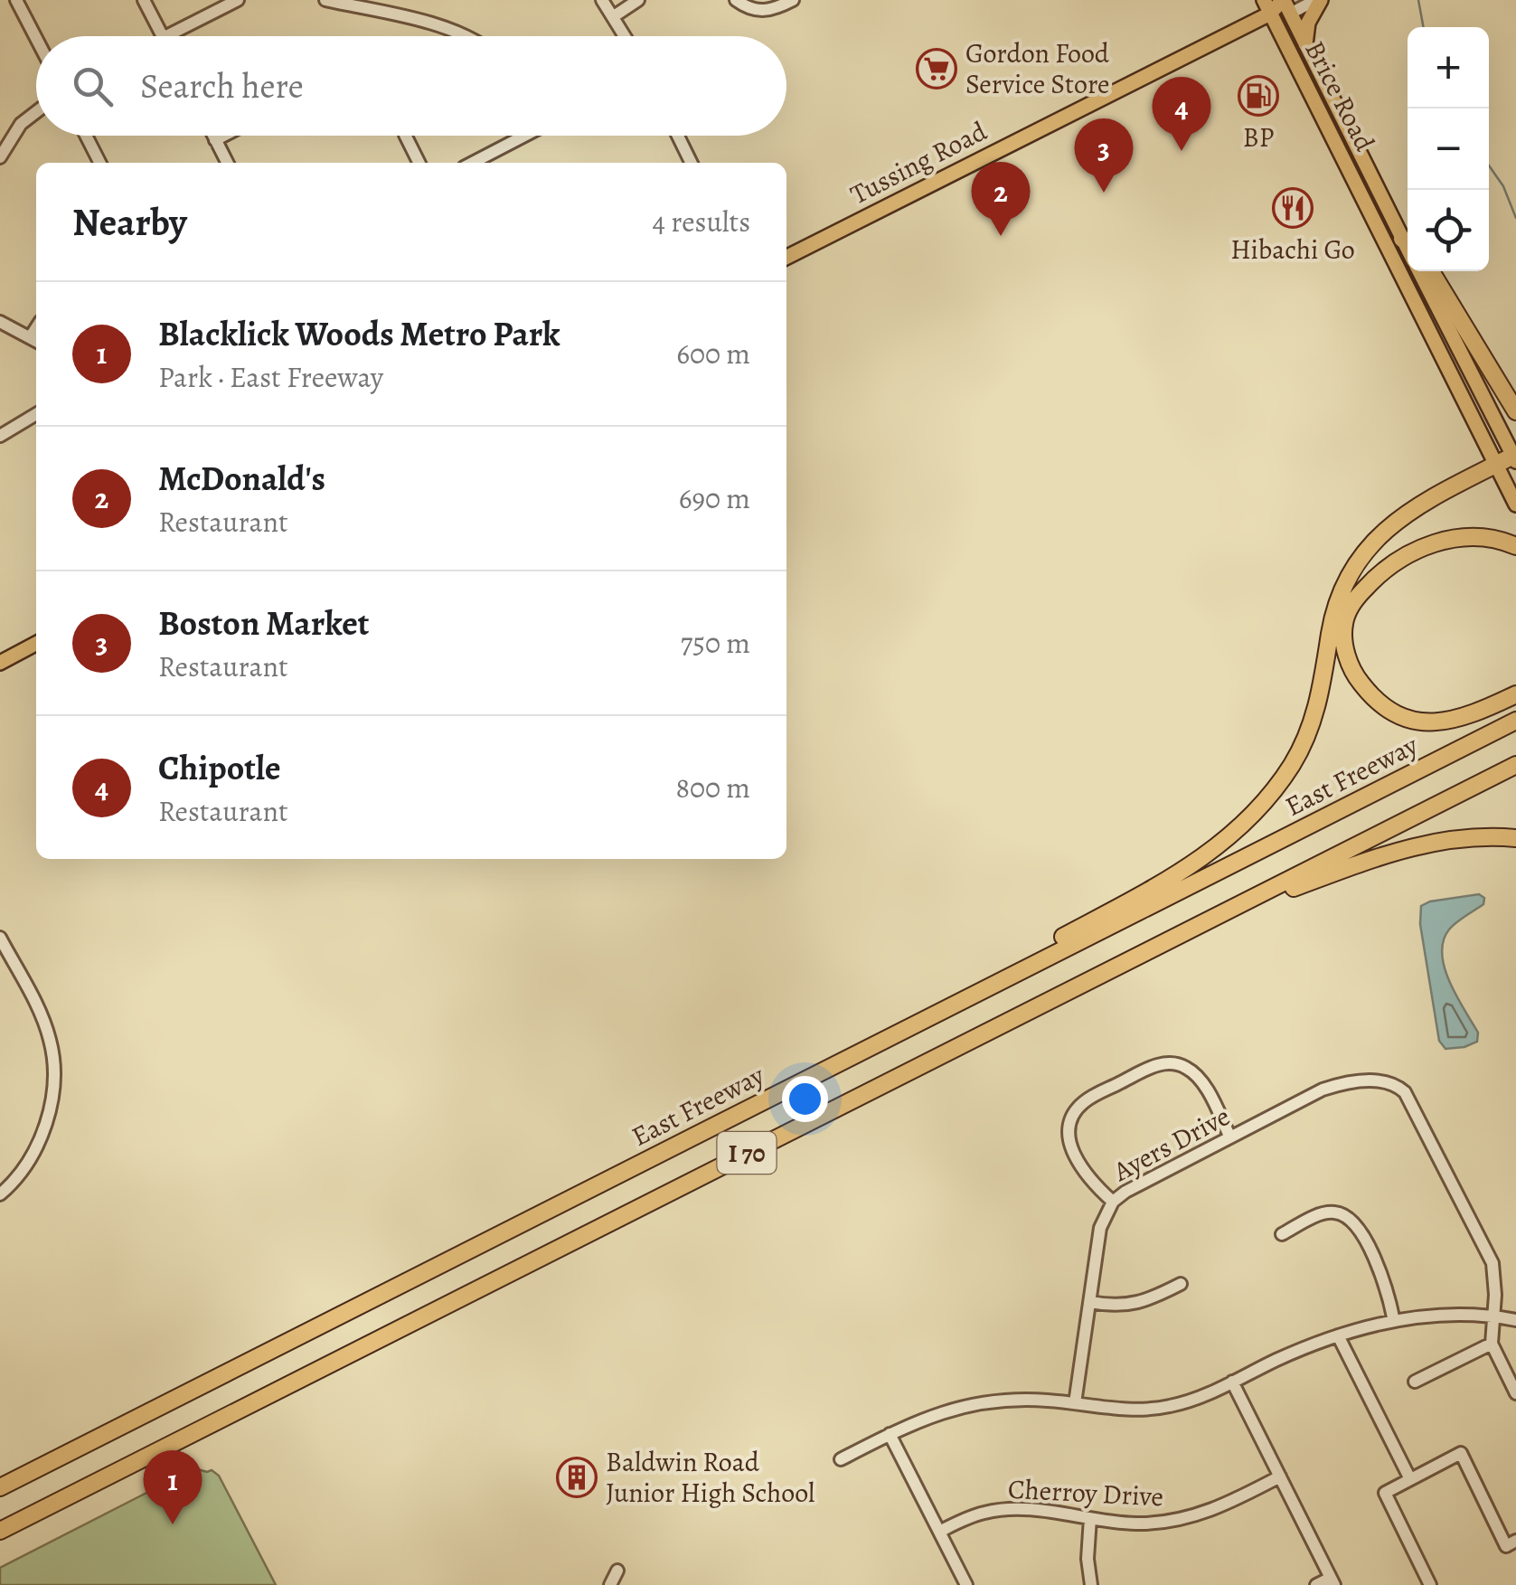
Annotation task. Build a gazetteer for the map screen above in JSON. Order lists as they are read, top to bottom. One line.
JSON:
{"streets":{"highway":["East Freeway","I 70"],"main road":["Brice Road","Tussing Road"],"street":["Ayers Drive","Cherroy Drive"]},"crossings":[["Brice Road","Tussing Road"]],"places":{"supermarket":["Gordon Food Service Store"],"fuel station":["BP"],"restaurant":["Hibachi Go"],"building":["Baldwin Road Junior High School"]},"page":{"map_buttons":["+","−"],"search":"Search here","pins":["4","3","2","1"],"heading":["Nearby","4 results"],"list":[{"mark":"1","name":"Blacklick Woods Metro Park","note":"Park · East Freeway","value":"600 m"},{"mark":"2","name":"McDonald's","note":"Restaurant","value":"690 m"},{"mark":"3","name":"Boston Market","note":"Restaurant","value":"750 m"},{"mark":"4","name":"Chipotle","note":"Restaurant","value":"800 m"}]}}
